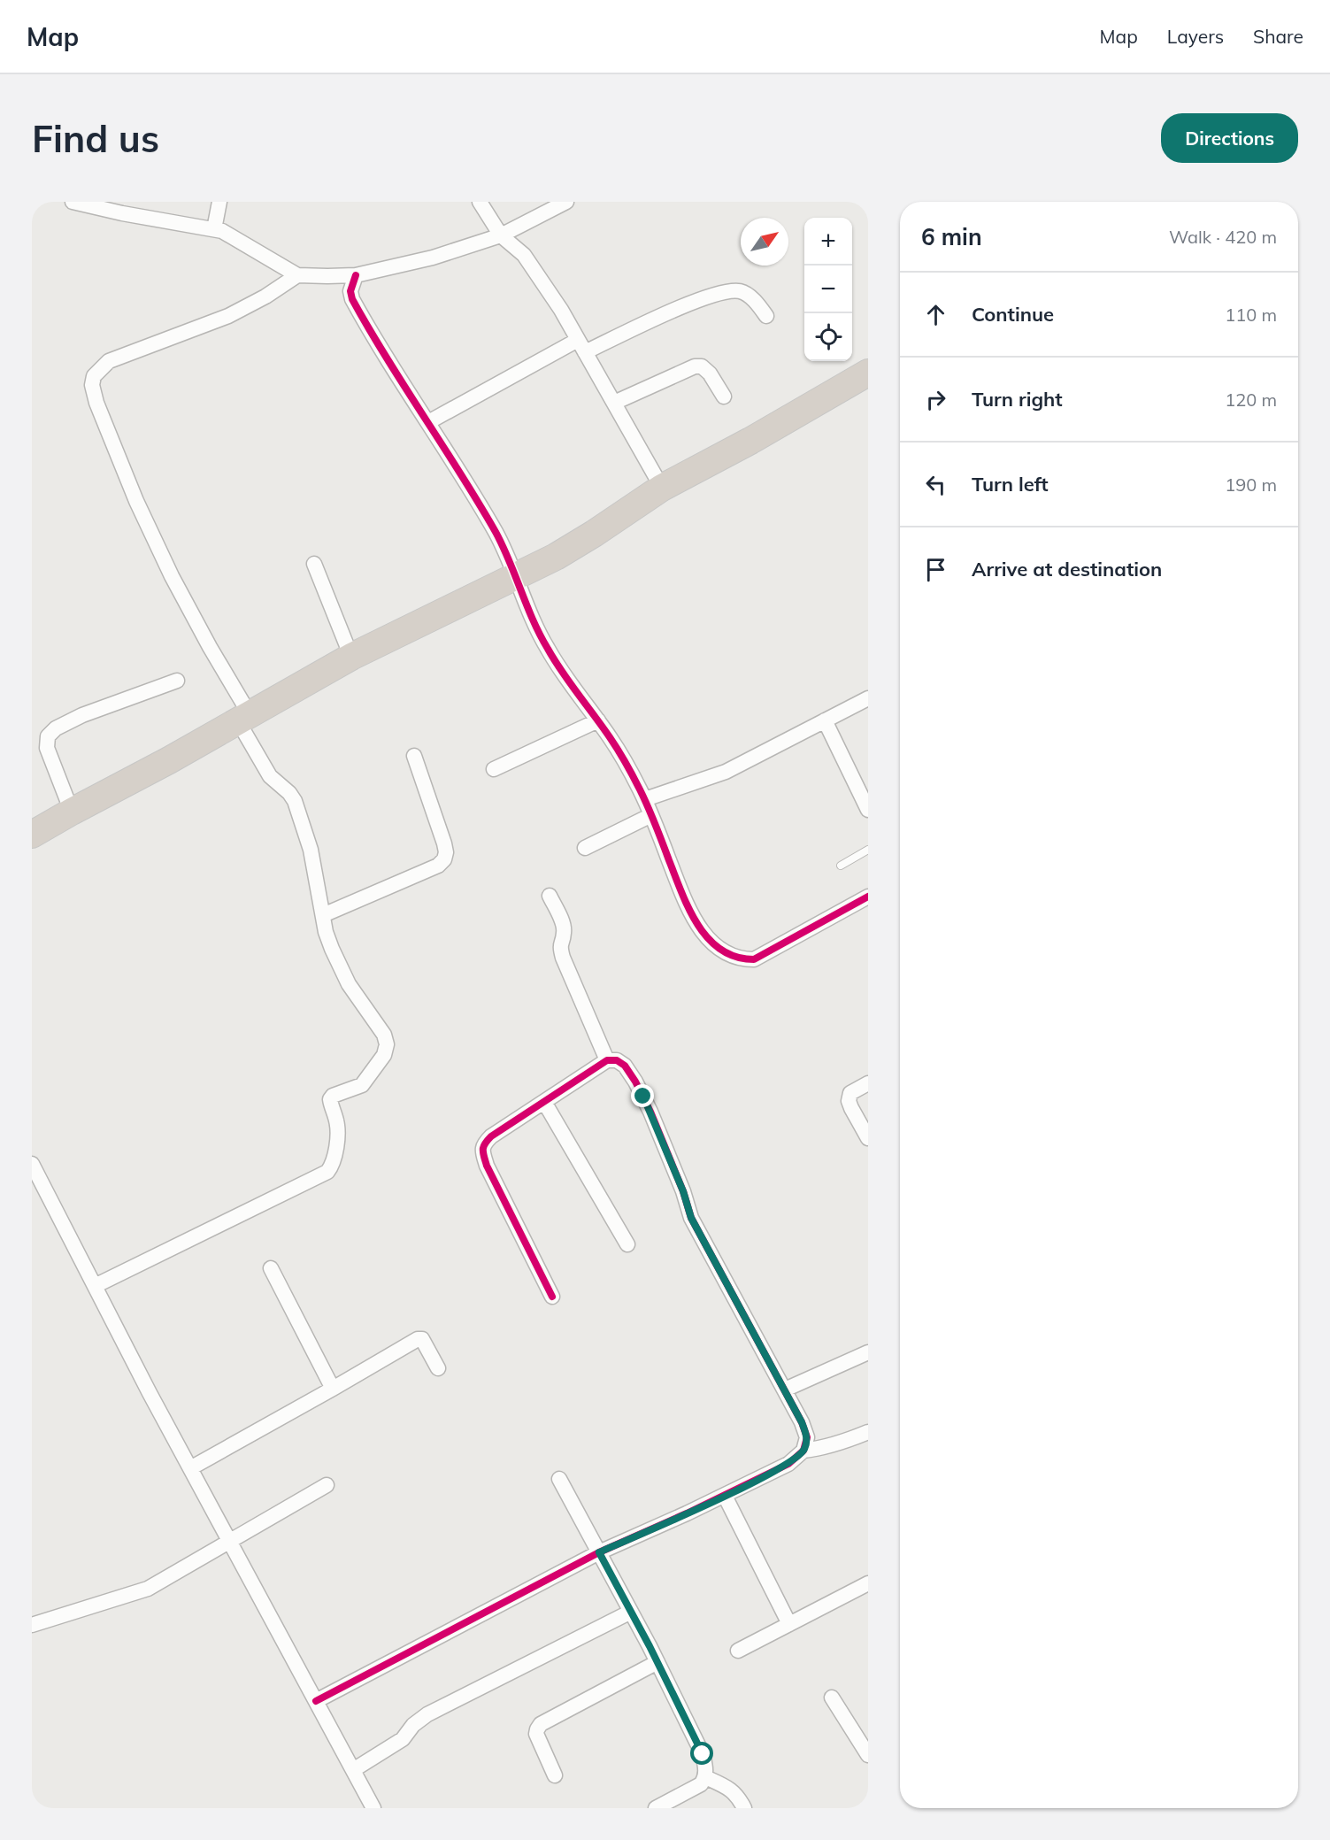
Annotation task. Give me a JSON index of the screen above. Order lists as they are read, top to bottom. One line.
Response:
{"north":"top right","page":{"header":"Map","nav":["Map","Layers","Share"],"buttons":"Directions","title":"Find us","heading":["6 min","Walk · 420 m"],"map_buttons":["+","−"],"list":[["Continue","110 m"],["Turn right","120 m"],["Turn left","190 m"],"Arrive at destination"]}}
